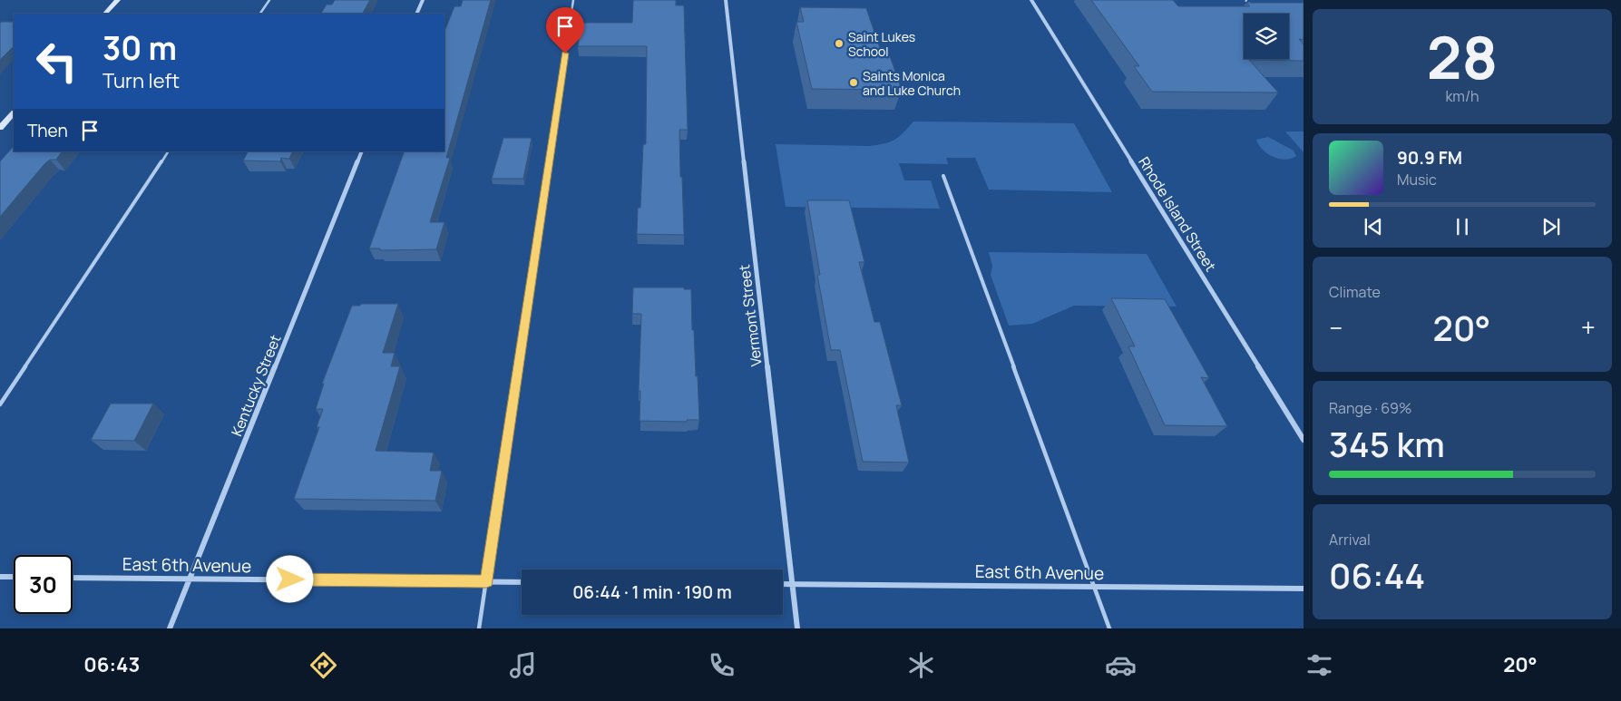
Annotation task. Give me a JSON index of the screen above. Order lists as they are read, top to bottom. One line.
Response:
{"streets":{"street":["Rhode Island Street","Vermont Street","Kentucky Street","East 6th Avenue"]},"crossings":[["Vermont Street","East 6th Avenue"],["Kentucky Street","East 6th Avenue"]],"places":["Saint Lukes School","Saints Monica and Luke Church"],"page":{"tile":[["28","km/h"],"Climate",["Range · 69%","345 km"],["Arrival","06:44"]],"turn":["30 m","Turn left"],"then":"Then","song":["90.9 FM","Music"],"heat":["−","20°","+"],"limit":"30","trip":"06:44 · 1 min · 190 m","tabs":["06:43","20°"]}}
